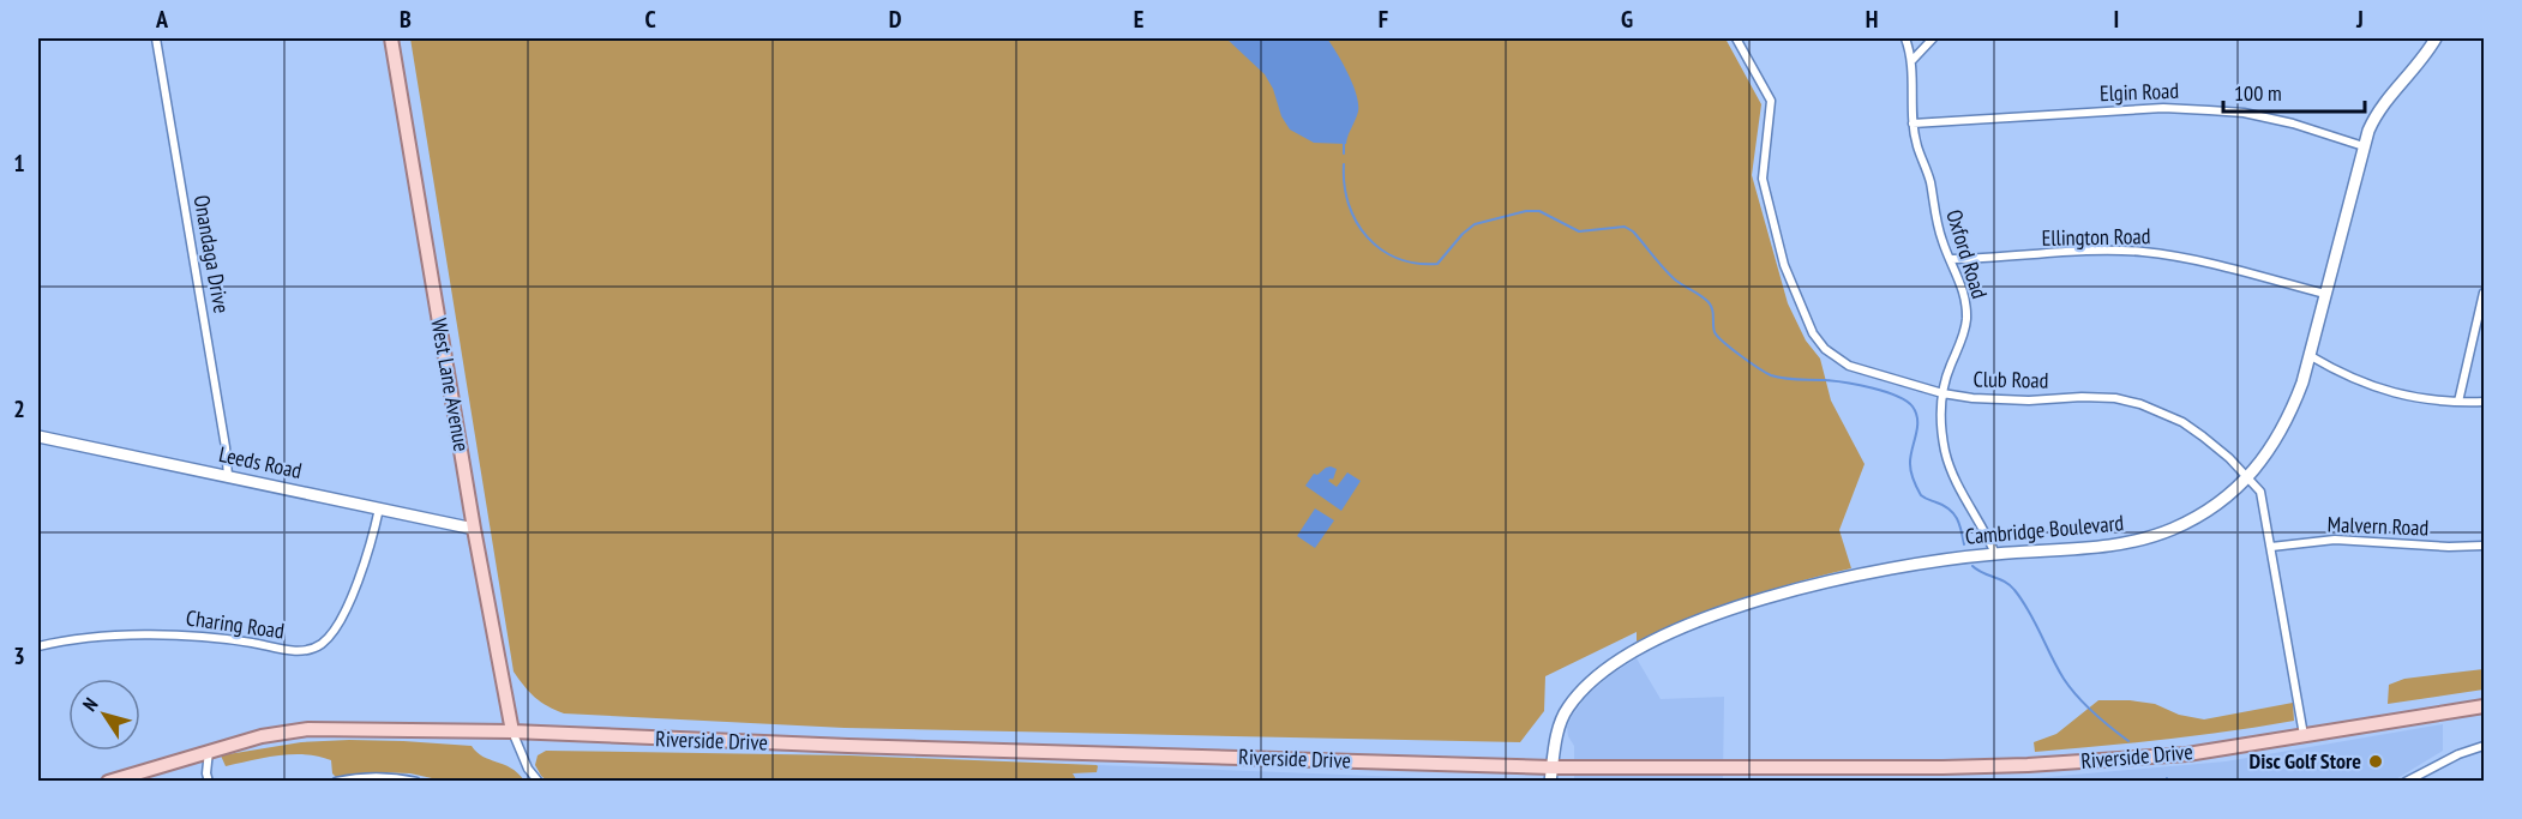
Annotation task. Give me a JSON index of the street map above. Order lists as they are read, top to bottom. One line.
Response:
{"streets":{"main road":["West Lane Avenue","Riverside Drive"],"street":["Elgin Road","Ellington Road","Onandaga Drive","Oxford Road","Club Road","Leeds Road","Malvern Road","Cambridge Boulevard","Charing Road"]},"crossings":[["Elgin Road","Oxford Road"],["Elgin Road","Cambridge Boulevard"],["Ellington Road","Oxford Road"],["Ellington Road","Cambridge Boulevard"],["Onandaga Drive","Leeds Road"],["Oxford Road","Club Road"],["Oxford Road","Cambridge Boulevard"],["Club Road","Malvern Road"],["Club Road","Cambridge Boulevard"],["Club Road","Riverside Drive"],["West Lane Avenue","Leeds Road"],["West Lane Avenue","Riverside Drive"],["Leeds Road","Charing Road"],["Cambridge Boulevard","Riverside Drive"]],"places":["Disc Golf Store"],"scale_bar":"100 m","north":"top left","grid":{"columns":["A","B","C","D","E","F","G","H","I","J"],"rows":["1","2","3"]}}
